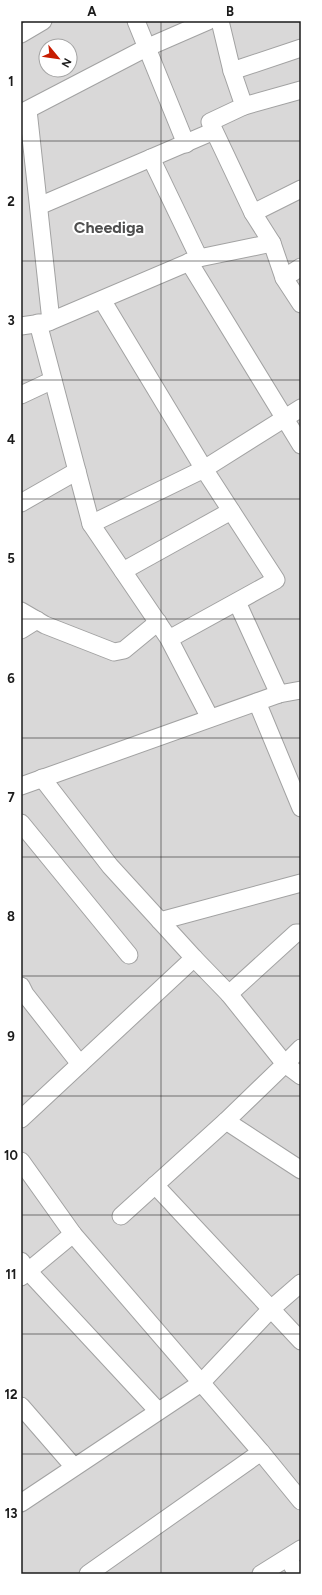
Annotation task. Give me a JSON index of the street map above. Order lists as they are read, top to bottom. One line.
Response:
{"districts":["Cheediga"],"north":"bottom right","grid":{"columns":["A","B"],"rows":["1","2","3","4","5","6","7","8","9","10","11","12","13"]}}
